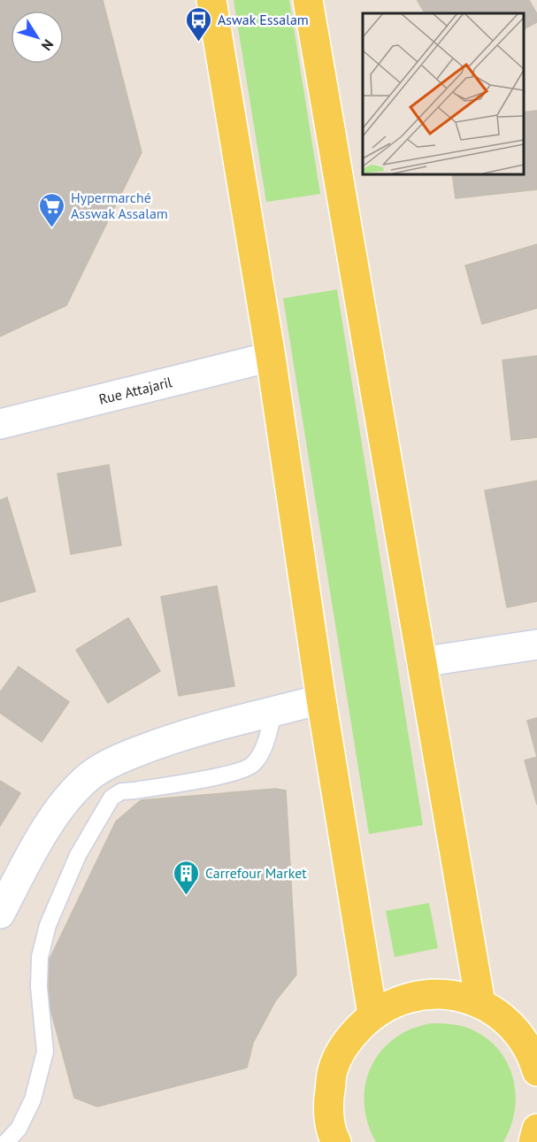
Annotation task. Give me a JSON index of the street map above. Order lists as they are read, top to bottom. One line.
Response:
{"streets":{"street":["Rue Attajaril"]},"places":{"bus stop":["Aswak Essalam"],"supermarket":["Hypermarché Asswak Assalam"],"building":["Carrefour Market"]},"north":"bottom right"}
